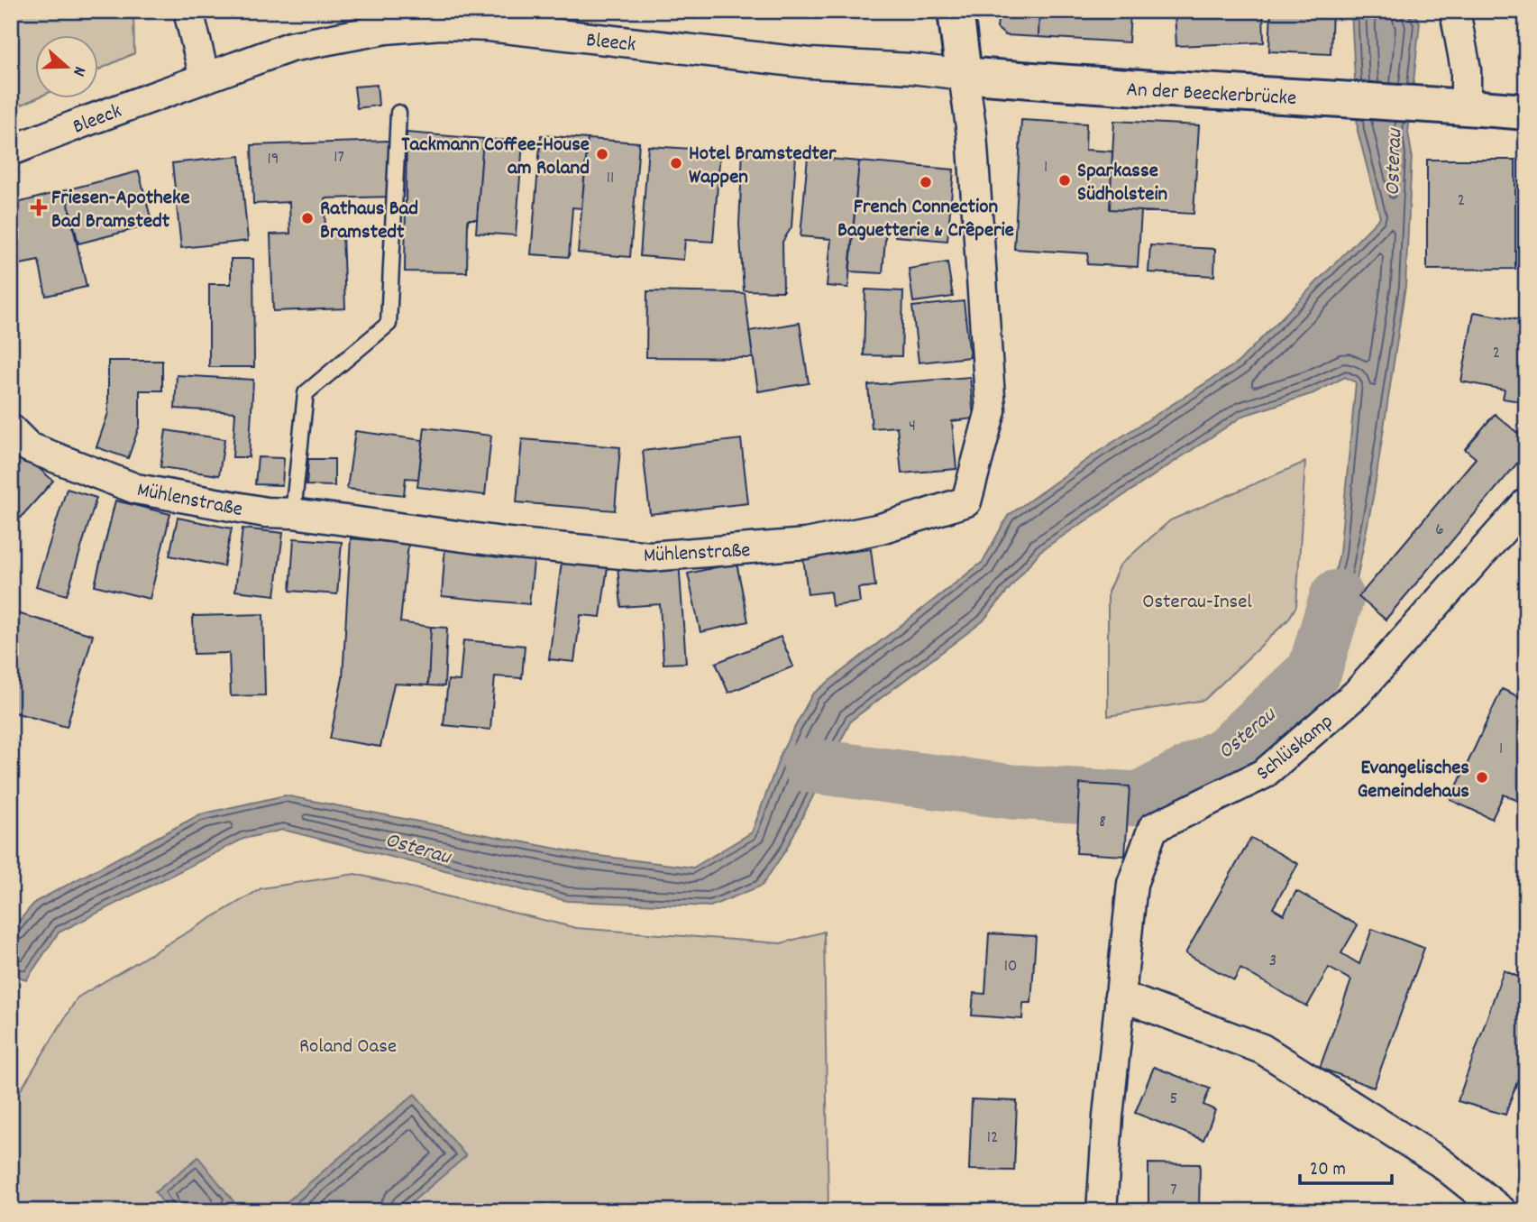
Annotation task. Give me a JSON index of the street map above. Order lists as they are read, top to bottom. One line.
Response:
{"streets":{"street":["Bleeck","An der Beeckerbrücke","Mühlenstraße","Schlüskamp"]},"crossings":[["Bleeck","An der Beeckerbrücke"],["Bleeck","Mühlenstraße"]],"water":["Osterau"],"parks":["Osterau-Insel","Roland Oase"],"places":{"other":["Tackmann Coffee-House am Roland","Hotel Bramstedter Wappen","Sparkasse Südholstein","French Connection Baguetterie & Crêperie","Rathaus Bad Bramstedt","Evangelisches Gemeindehaus"],"health":["Friesen-Apotheke Bad Bramstedt"]},"house_numbers":["17","19","1","11","2","2","4","6","1","8","3","10","5","12","7"],"scale_bar":"20 m","north":"right"}
